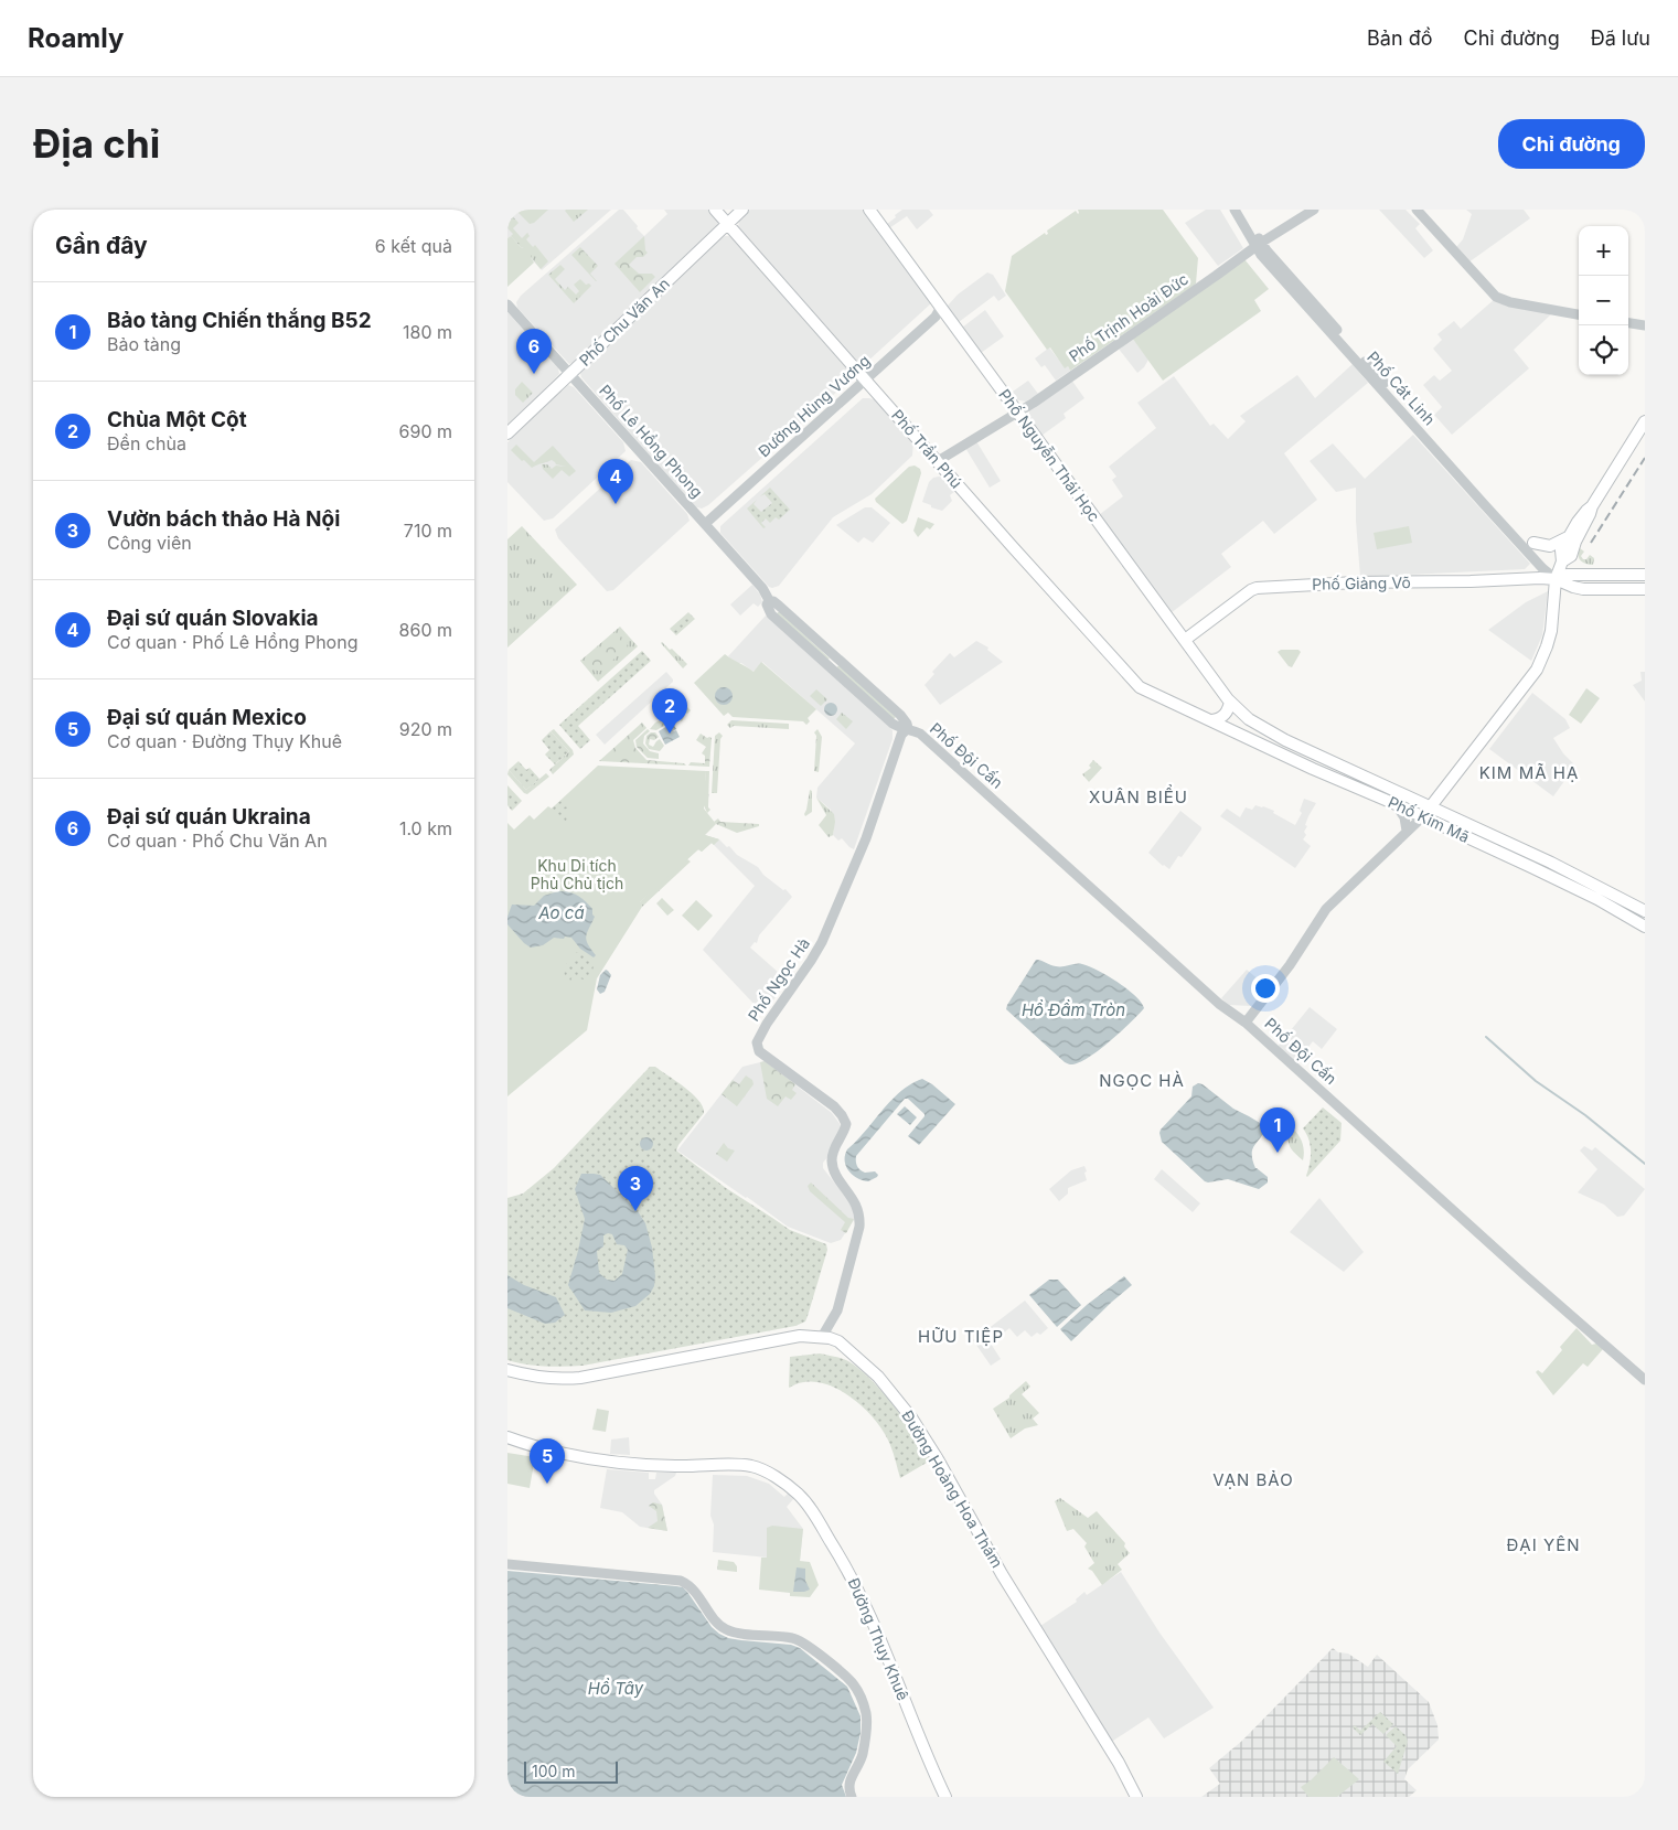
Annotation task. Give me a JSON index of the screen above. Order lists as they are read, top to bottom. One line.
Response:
{"streets":{"main road":["Phố Chu Văn An","Phố Trần Phú","Phố Nguyễn Thái Học","Phố Giảng Võ","Phố Kim Mã","Đường Hoàng Hoa Thám","Đường Thụy Khuê"],"street":["Phố Trịnh Hoài Đức","Phố Cát Linh","Đường Hùng Vương","Phố Lê Hồng Phong","Phố Đội Cấn","Phố Ngọc Hà"]},"crossings":[["Phố Trịnh Hoài Đức","Phố Cát Linh"],["Phố Trịnh Hoài Đức","Phố Trần Phú"],["Phố Trịnh Hoài Đức","Phố Nguyễn Thái Học"],["Phố Chu Văn An","Phố Lê Hồng Phong"],["Phố Chu Văn An","Phố Trần Phú"],["Phố Cát Linh","Phố Giảng Võ"],["Đường Hùng Vương","Phố Lê Hồng Phong"],["Đường Hùng Vương","Phố Trần Phú"],["Đường Hùng Vương","Phố Nguyễn Thái Học"],["Phố Lê Hồng Phong","Phố Đội Cấn"],["Phố Lê Hồng Phong","Phố Ngọc Hà"],["Phố Trần Phú","Phố Kim Mã"],["Phố Nguyễn Thái Học","Phố Giảng Võ"],["Phố Nguyễn Thái Học","Phố Kim Mã"],["Phố Đội Cấn","Phố Ngọc Hà"],["Phố Ngọc Hà","Đường Hoàng Hoa Thám"]],"districts":["KIM MÃ HẠ","XUÂN BIỂU","NGỌC HÀ","HỮU TIỆP","VẠN BẢO","ĐẠI YÊN"],"water":["Ao cá","Hồ Đầm Tròn","Hồ Tây"],"parks":["Khu Di tích Phủ Chủ tịch"],"scale_bar":"100 m","page":{"header":"Roamly","nav":["Bản đồ","Chỉ đường","Đã lưu"],"buttons":"Chỉ đường","title":"Địa chỉ","heading":["Gần đây","6 kết quả"],"map_buttons":["+","−"],"list":[{"mark":"1","name":"Bảo tàng Chiến thắng B52","note":"Bảo tàng","value":"180 m"},{"mark":"2","name":"Chùa Một Cột","note":"Đền chùa","value":"690 m"},{"mark":"3","name":"Vườn bách thảo Hà Nội","note":"Công viên","value":"710 m"},{"mark":"4","name":"Đại sứ quán Slovakia","note":"Cơ quan · Phố Lê Hồng Phong","value":"860 m"},{"mark":"5","name":"Đại sứ quán Mexico","note":"Cơ quan · Đường Thụy Khuê","value":"920 m"},{"mark":"6","name":"Đại sứ quán Ukraina","note":"Cơ quan · Phố Chu Văn An","value":"1.0 km"}],"pins":["6","4","2","1","3","5"],"scale":"100 m"}}
